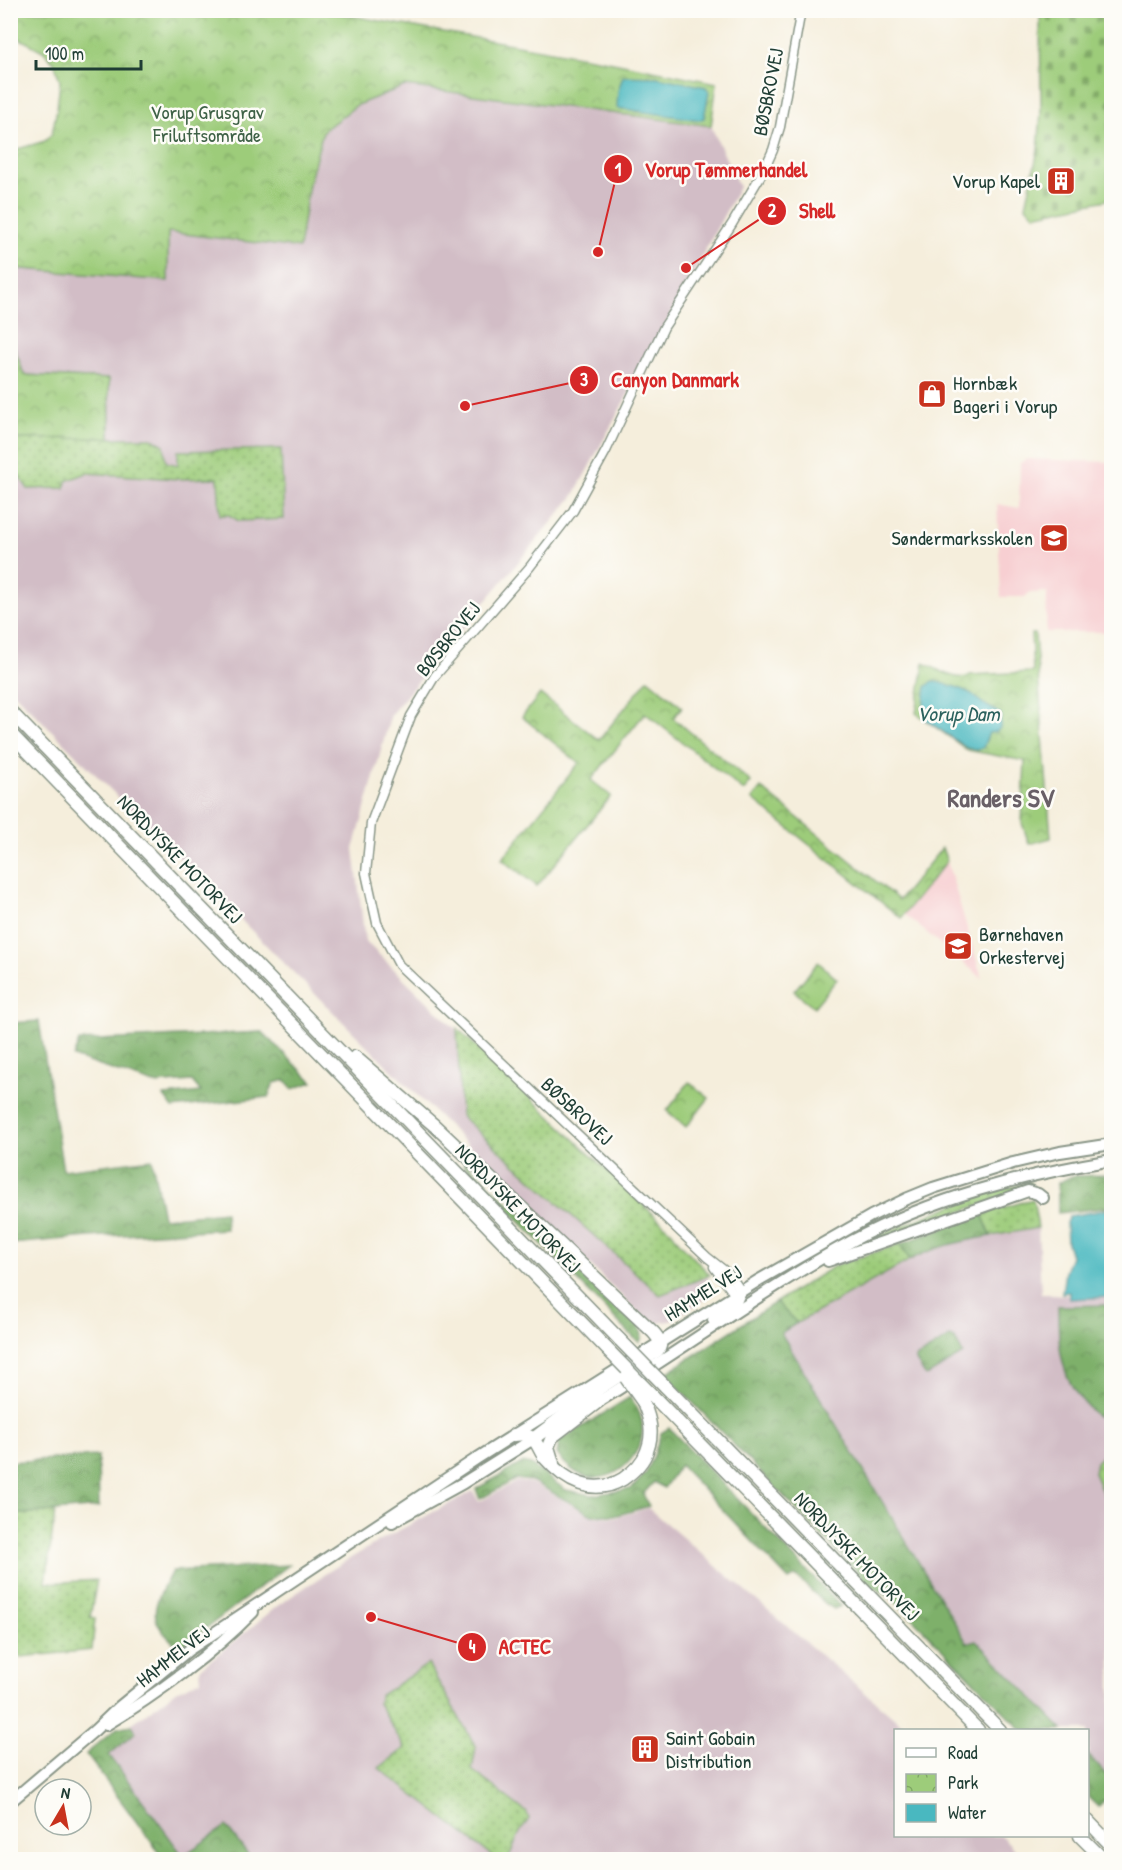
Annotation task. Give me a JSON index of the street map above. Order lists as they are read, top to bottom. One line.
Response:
{"streets":{"highway":["NORDJYSKE MOTORVEJ"],"main road":["HAMMELVEJ"],"street":["BØSBROVEJ"]},"crossings":[["BØSBROVEJ","HAMMELVEJ"]],"districts":["Randers SV"],"water":["Vorup Dam"],"parks":["Vorup Grusgrav Friluftsområde"],"places":{"building":["Vorup Kapel","Saint Gobain Distribution"],"other":["Vorup Tømmerhandel","Shell","Canyon Danmark","ACTEC"],"shop":["Hornbæk Bageri i Vorup"],"school or university":["Søndermarksskolen","Børnehaven Orkestervej"]},"legend":["Road","Park","Water"],"scale_bar":"100 m","north":"top"}
